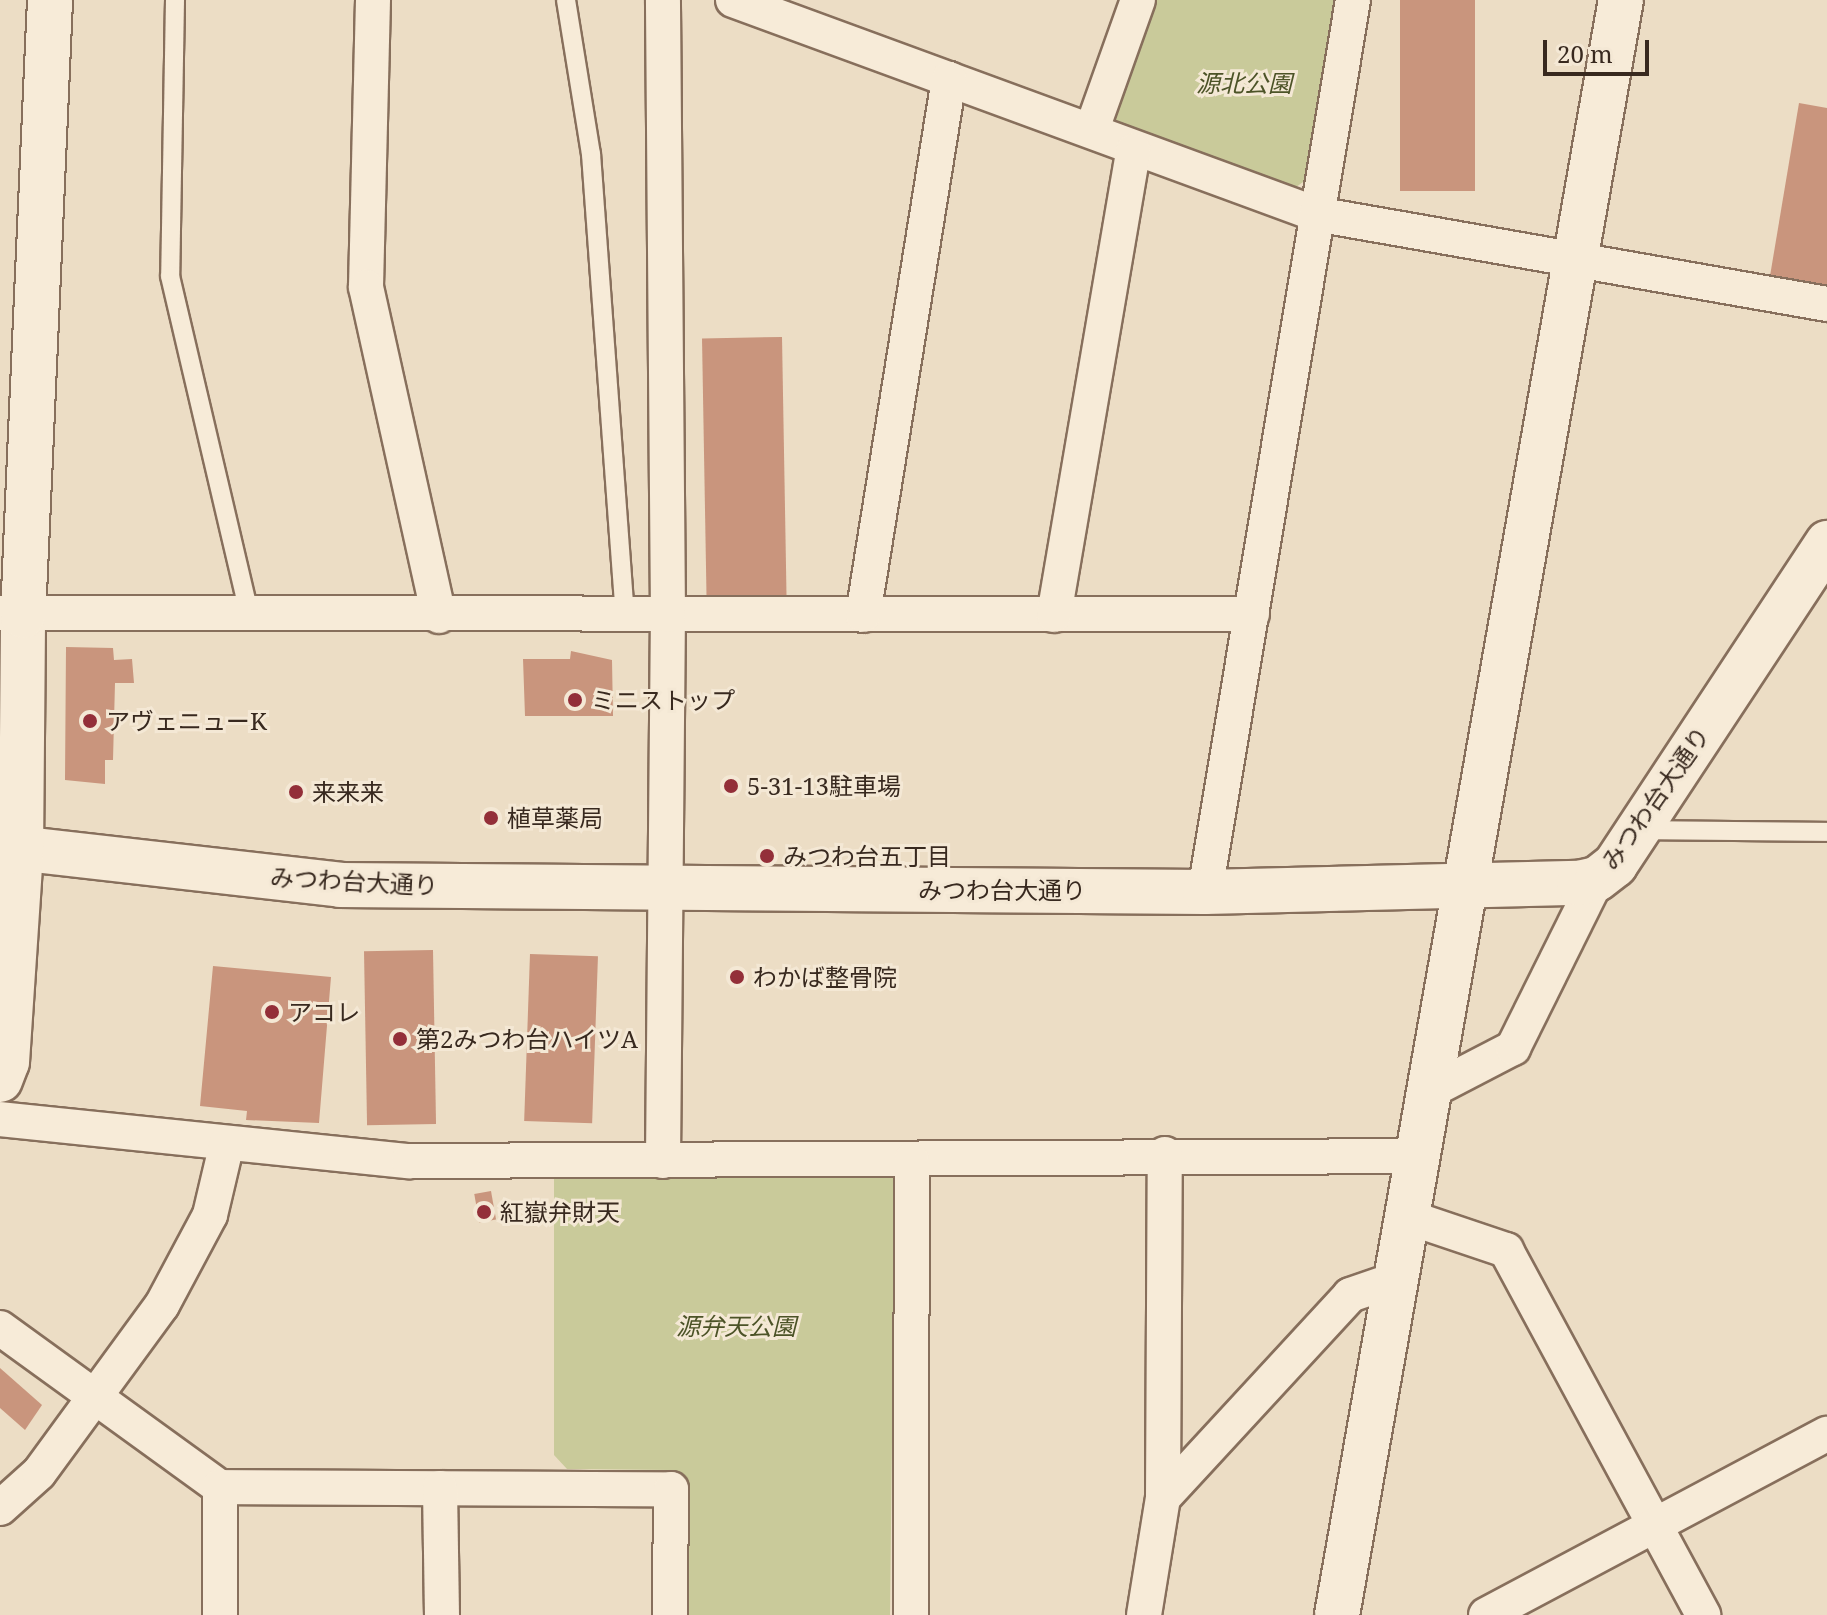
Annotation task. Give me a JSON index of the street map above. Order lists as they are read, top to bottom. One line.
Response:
{"streets":{"street":["みつわ台大通り"]},"parks":["源北公園","源弁天公園"],"places":["ミニストップ","アヴェニューK","5-31-13駐車場","来来来","植草薬局","みつわ台五丁目","わかば整骨院","アコレ","第2みつわ台ハイツA","紅嶽弁財天"],"scale_bar":"20 m"}
